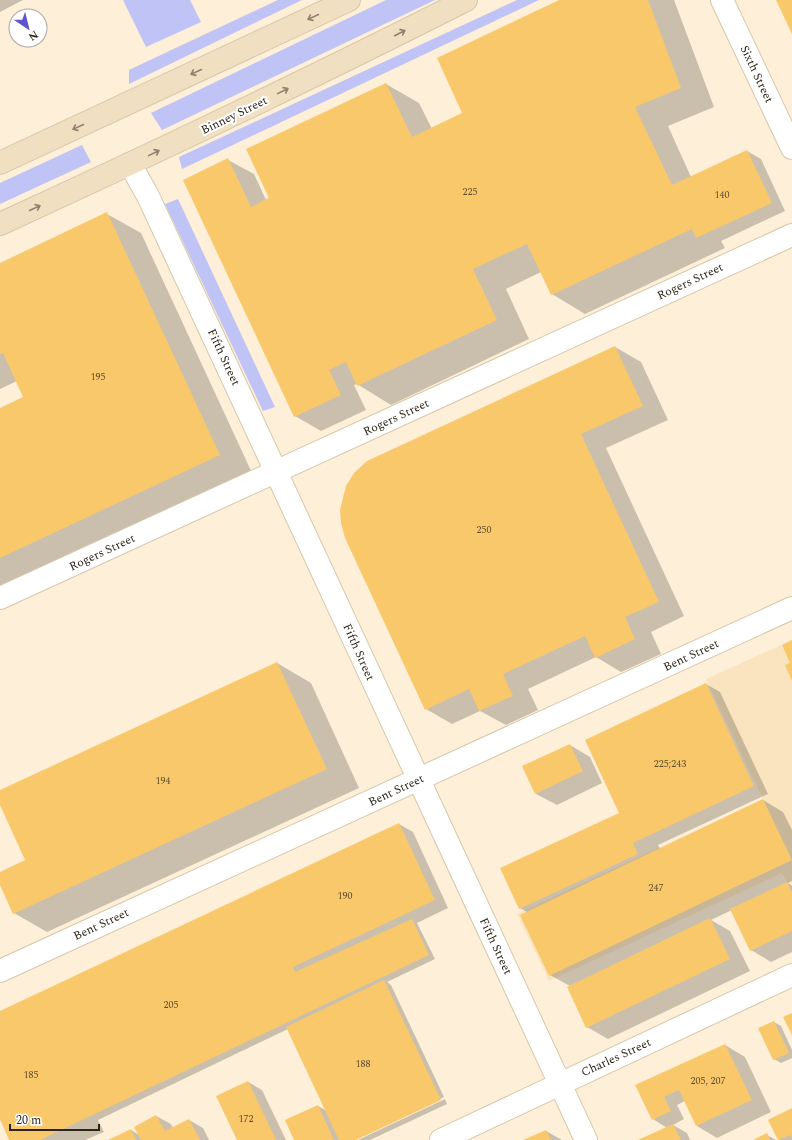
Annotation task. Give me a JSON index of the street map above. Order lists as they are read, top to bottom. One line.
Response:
{"streets":{"main road":["Binney Street"],"street":["Sixth Street","Rogers Street","Fifth Street","Bent Street","Charles Street"]},"crossings":[["Binney Street","Fifth Street"],["Rogers Street","Fifth Street"],["Fifth Street","Bent Street"],["Fifth Street","Charles Street"]],"house_numbers":["225","140","195","250","225;243","194","247","190","205","188","185","205, 207","172"],"scale_bar":"20 m","north":"bottom right"}
